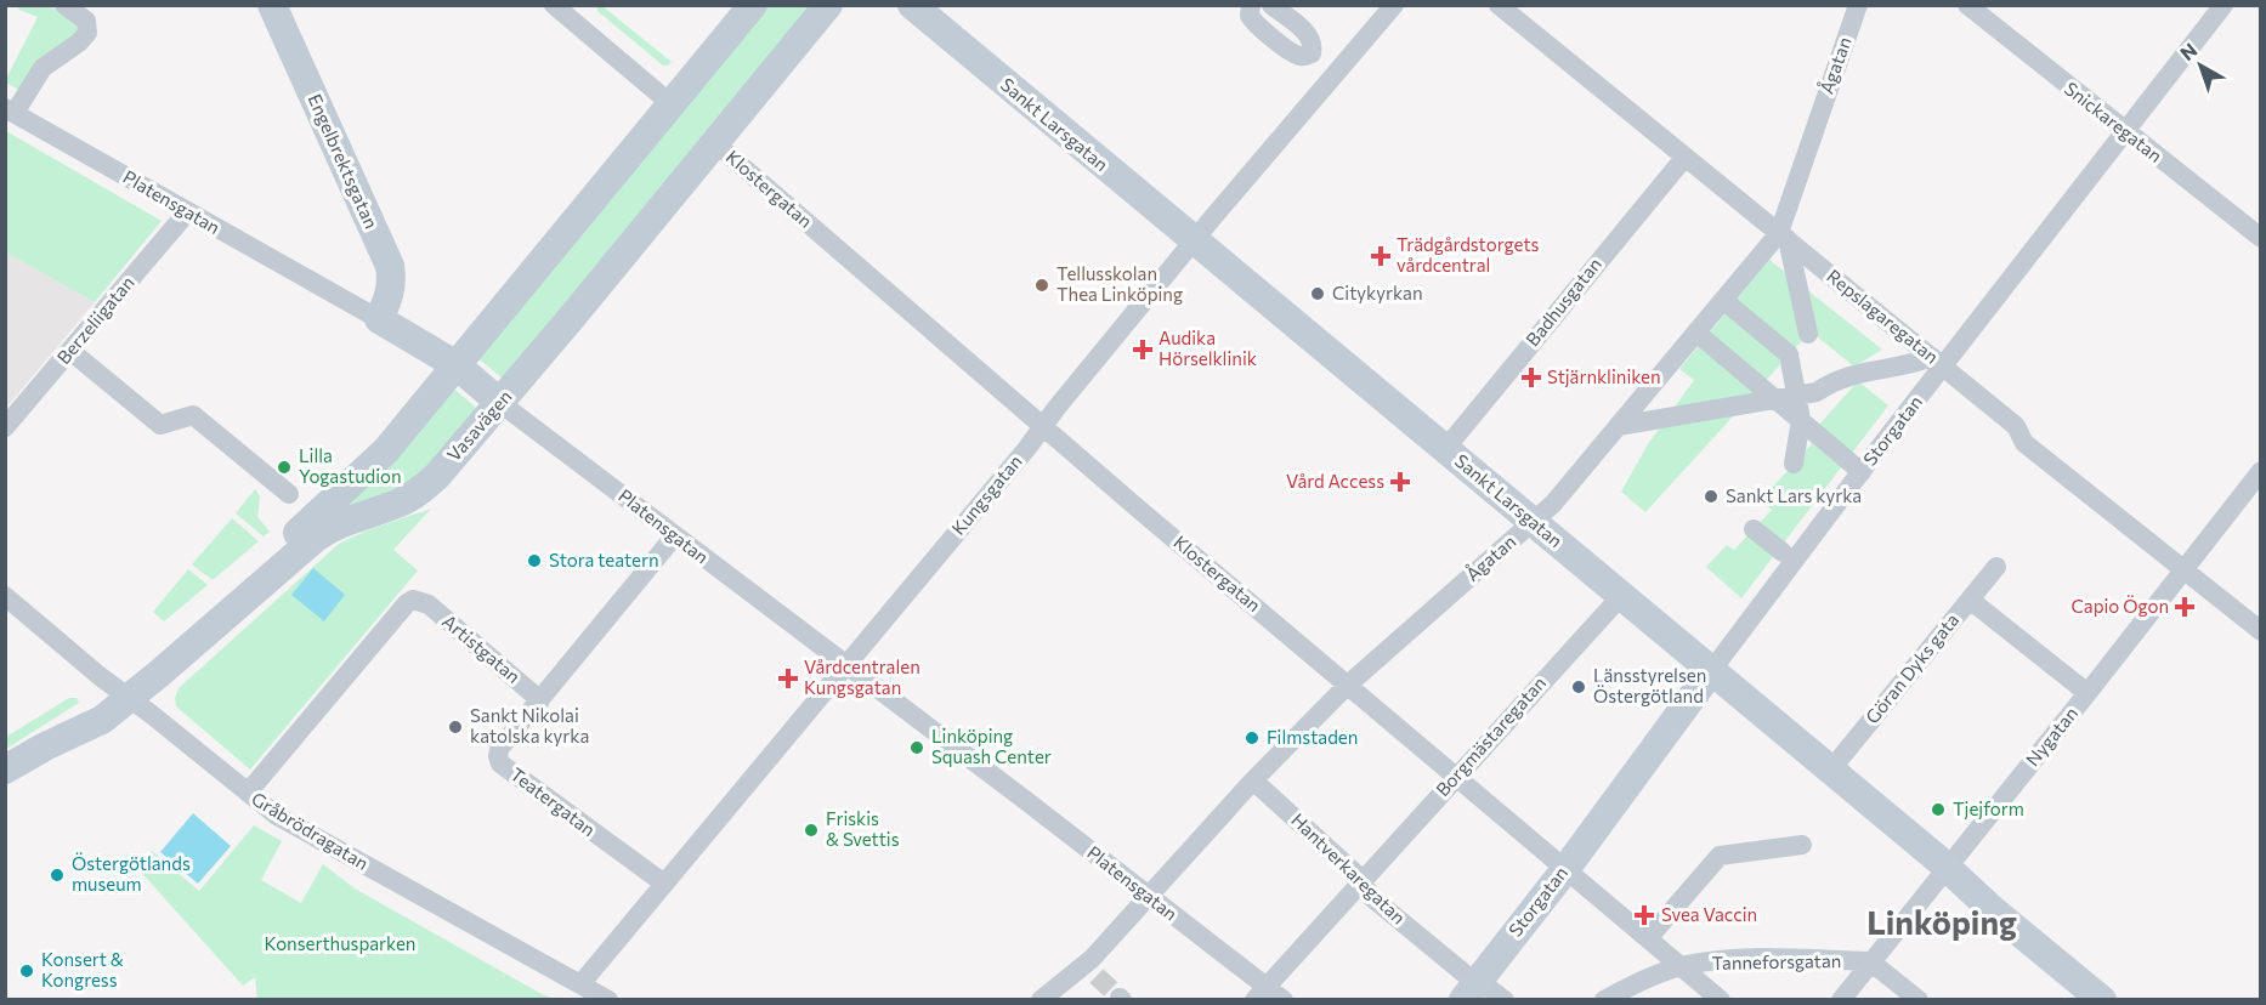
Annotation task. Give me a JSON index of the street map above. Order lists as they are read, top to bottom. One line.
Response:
{"streets":{"main road":["Sankt Larsgatan","Engelbrektsgatan","Platensgatan","Vasavägen","Storgatan"],"street":["Ågatan","Snickaregatan","Klostergatan","Badhusgatan","Repslagaregatan","Berzeliigatan","Kungsgatan","Artistgatan","Göran Dyks gata","Borgmästaregatan","Nygatan","Teatergatan","Gråbrödragatan","Hantverkaregatan","Tanneforsgatan"]},"crossings":[["Ågatan","Sankt Larsgatan"],["Ågatan","Klostergatan"],["Ågatan","Platensgatan"],["Ågatan","Repslagaregatan"],["Ågatan","Hantverkaregatan"],["Snickaregatan","Storgatan"],["Sankt Larsgatan","Badhusgatan"],["Sankt Larsgatan","Storgatan"],["Sankt Larsgatan","Kungsgatan"],["Sankt Larsgatan","Göran Dyks gata"],["Sankt Larsgatan","Borgmästaregatan"],["Sankt Larsgatan","Nygatan"],["Engelbrektsgatan","Platensgatan"],["Klostergatan","Vasavägen"],["Klostergatan","Storgatan"],["Klostergatan","Kungsgatan"],["Klostergatan","Borgmästaregatan"],["Klostergatan","Tanneforsgatan"],["Platensgatan","Berzeliigatan"],["Platensgatan","Vasavägen"],["Platensgatan","Kungsgatan"],["Platensgatan","Borgmästaregatan"],["Platensgatan","Teatergatan"],["Badhusgatan","Repslagaregatan"],["Repslagaregatan","Storgatan"],["Repslagaregatan","Nygatan"],["Vasavägen","Gråbrödragatan"],["Storgatan","Hantverkaregatan"],["Kungsgatan","Teatergatan"],["Kungsgatan","Gråbrödragatan"],["Artistgatan","Teatergatan"],["Artistgatan","Gråbrödragatan"],["Borgmästaregatan","Hantverkaregatan"],["Nygatan","Tanneforsgatan"]],"districts":["Linköping"],"parks":["Konserthusparken"],"places":{"health":["Trädgårdstorgets vårdcentral","Audika Hörselklinik","Stjärnkliniken","Vård Access","Capio Ögon","Vårdcentralen Kungsgatan","Svea Vaccin"],"other":["Tellusskolan Thea Linköping","Citykyrkan","Lilla Yogastudion","Sankt Lars kyrka","Stora teatern","Länsstyrelsen Östergötland","Sankt Nikolai katolska kyrka","Filmstaden","Linköping Squash Center","Tjejform","Friskis & Svettis","Östergötlands museum","Konsert & Kongress"]},"north":"top left"}
